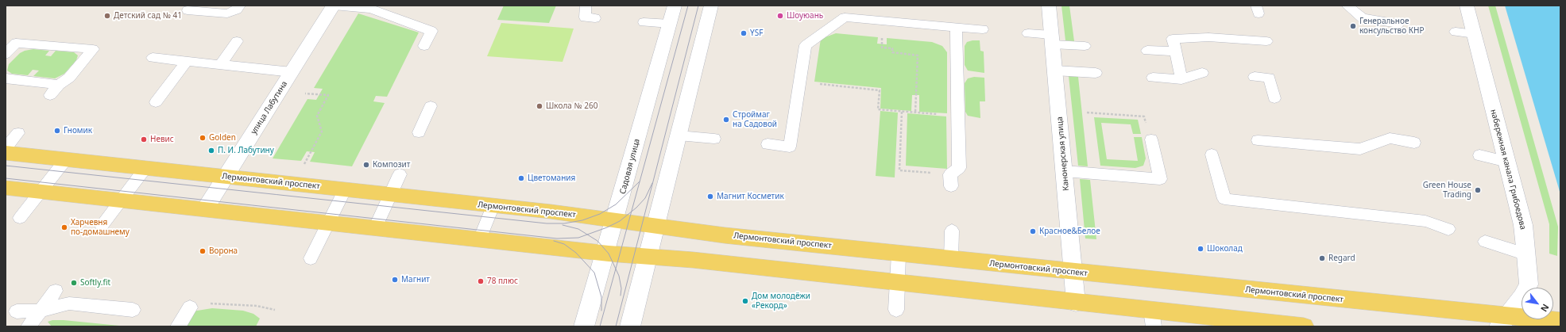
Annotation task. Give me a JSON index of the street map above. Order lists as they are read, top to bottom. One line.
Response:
{"streets":{"main road":["Лермонтовский проспект"],"street":["улица Лабутина","Канонерская улица","Садовая улица","набережная канала Грибоедова"]},"crossings":[["улица Лабутина","Лермонтовский проспект"],["Канонерская улица","Лермонтовский проспект"],["Садовая улица","Лермонтовский проспект"],["набережная канала Грибоедова","Лермонтовский проспект"]],"places":["Детский сад № 41","Шоуюань","Генеральное консульство КНР","YSF","Школа № 260","Строймаг на Садовой","Гномик","Golden","Невис","П. И. Лабутину","Композит","Цветомания","Green House Trading","Магнит Косметик","Харчевня по-домашнему","Красное&Белое","Шоколад","Ворона","Regard","Магнит","78 плюс","Softly.fit","Дом молодёжи «Рекорд»"],"north":"bottom right"}
